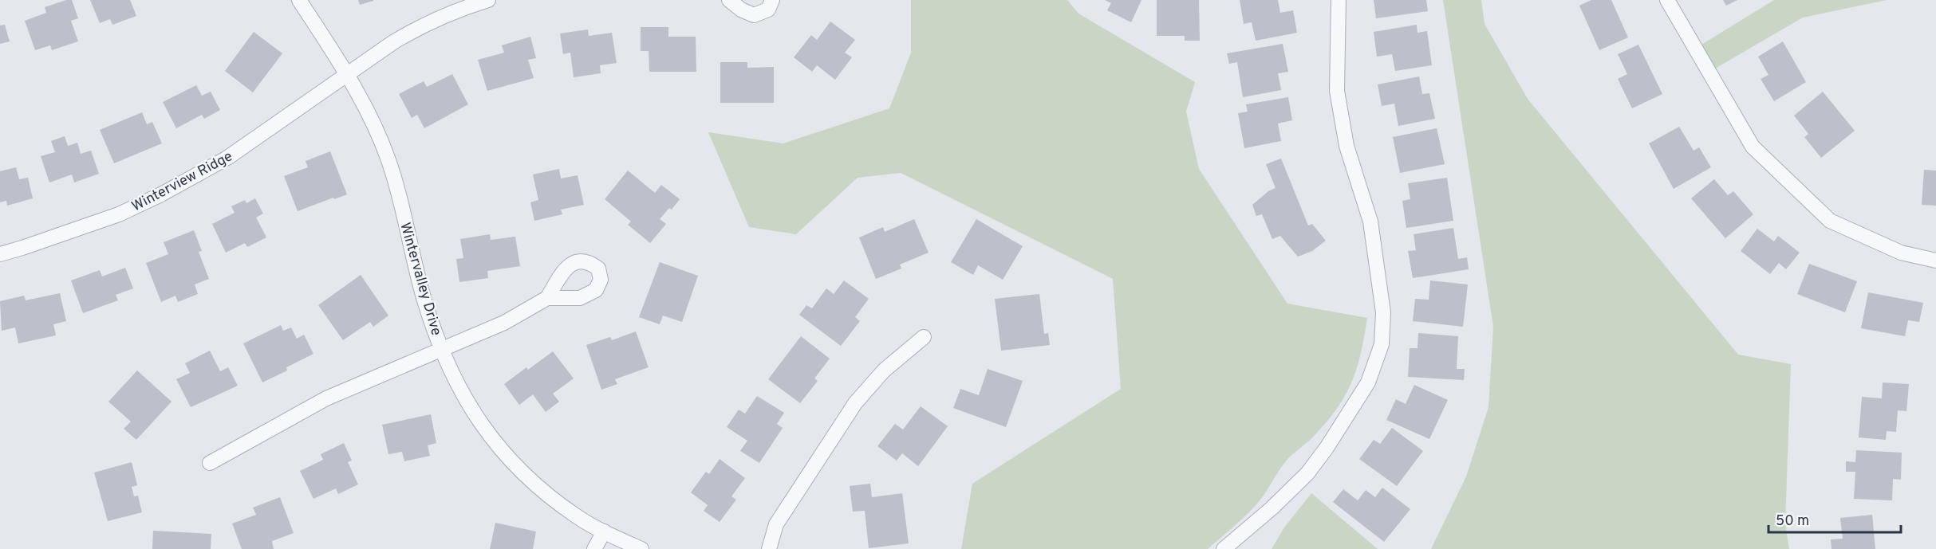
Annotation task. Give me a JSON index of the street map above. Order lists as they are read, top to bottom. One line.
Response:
{"streets":{"street":["Winterview Ridge","Wintervalley Drive"]},"crossings":[["Winterview Ridge","Wintervalley Drive"]],"scale_bar":"50 m"}
